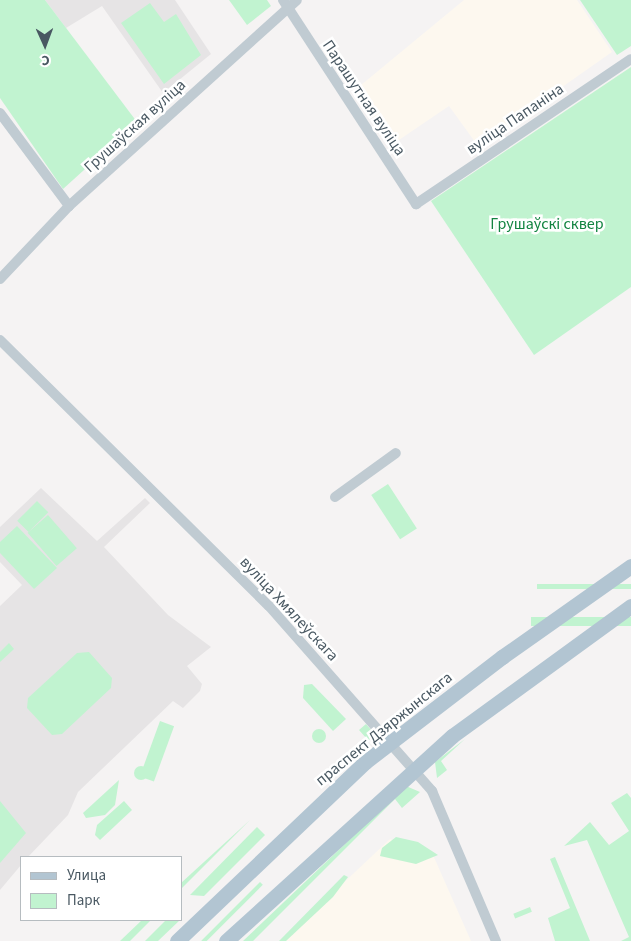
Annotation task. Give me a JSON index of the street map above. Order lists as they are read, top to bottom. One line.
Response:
{"streets":{"main road":["праспект Дзяржынскага"],"street":["Парашутная вуліца","вуліца Папаніна","Грушаўская вуліца","вуліца Хмялеўскага"]},"crossings":[["Парашутная вуліца","вуліца Папаніна"],["Парашутная вуліца","Грушаўская вуліца"],["вуліца Хмялеўскага","праспект Дзяржынскага"]],"parks":["Грушаўскі сквер"],"legend":["Улица","Парк"],"north":"bottom"}
